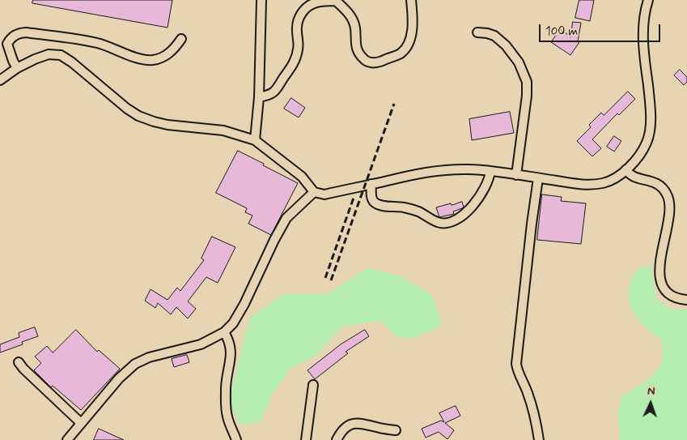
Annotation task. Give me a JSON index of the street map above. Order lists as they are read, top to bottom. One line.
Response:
{"scale_bar":"100 m","north":"top"}
